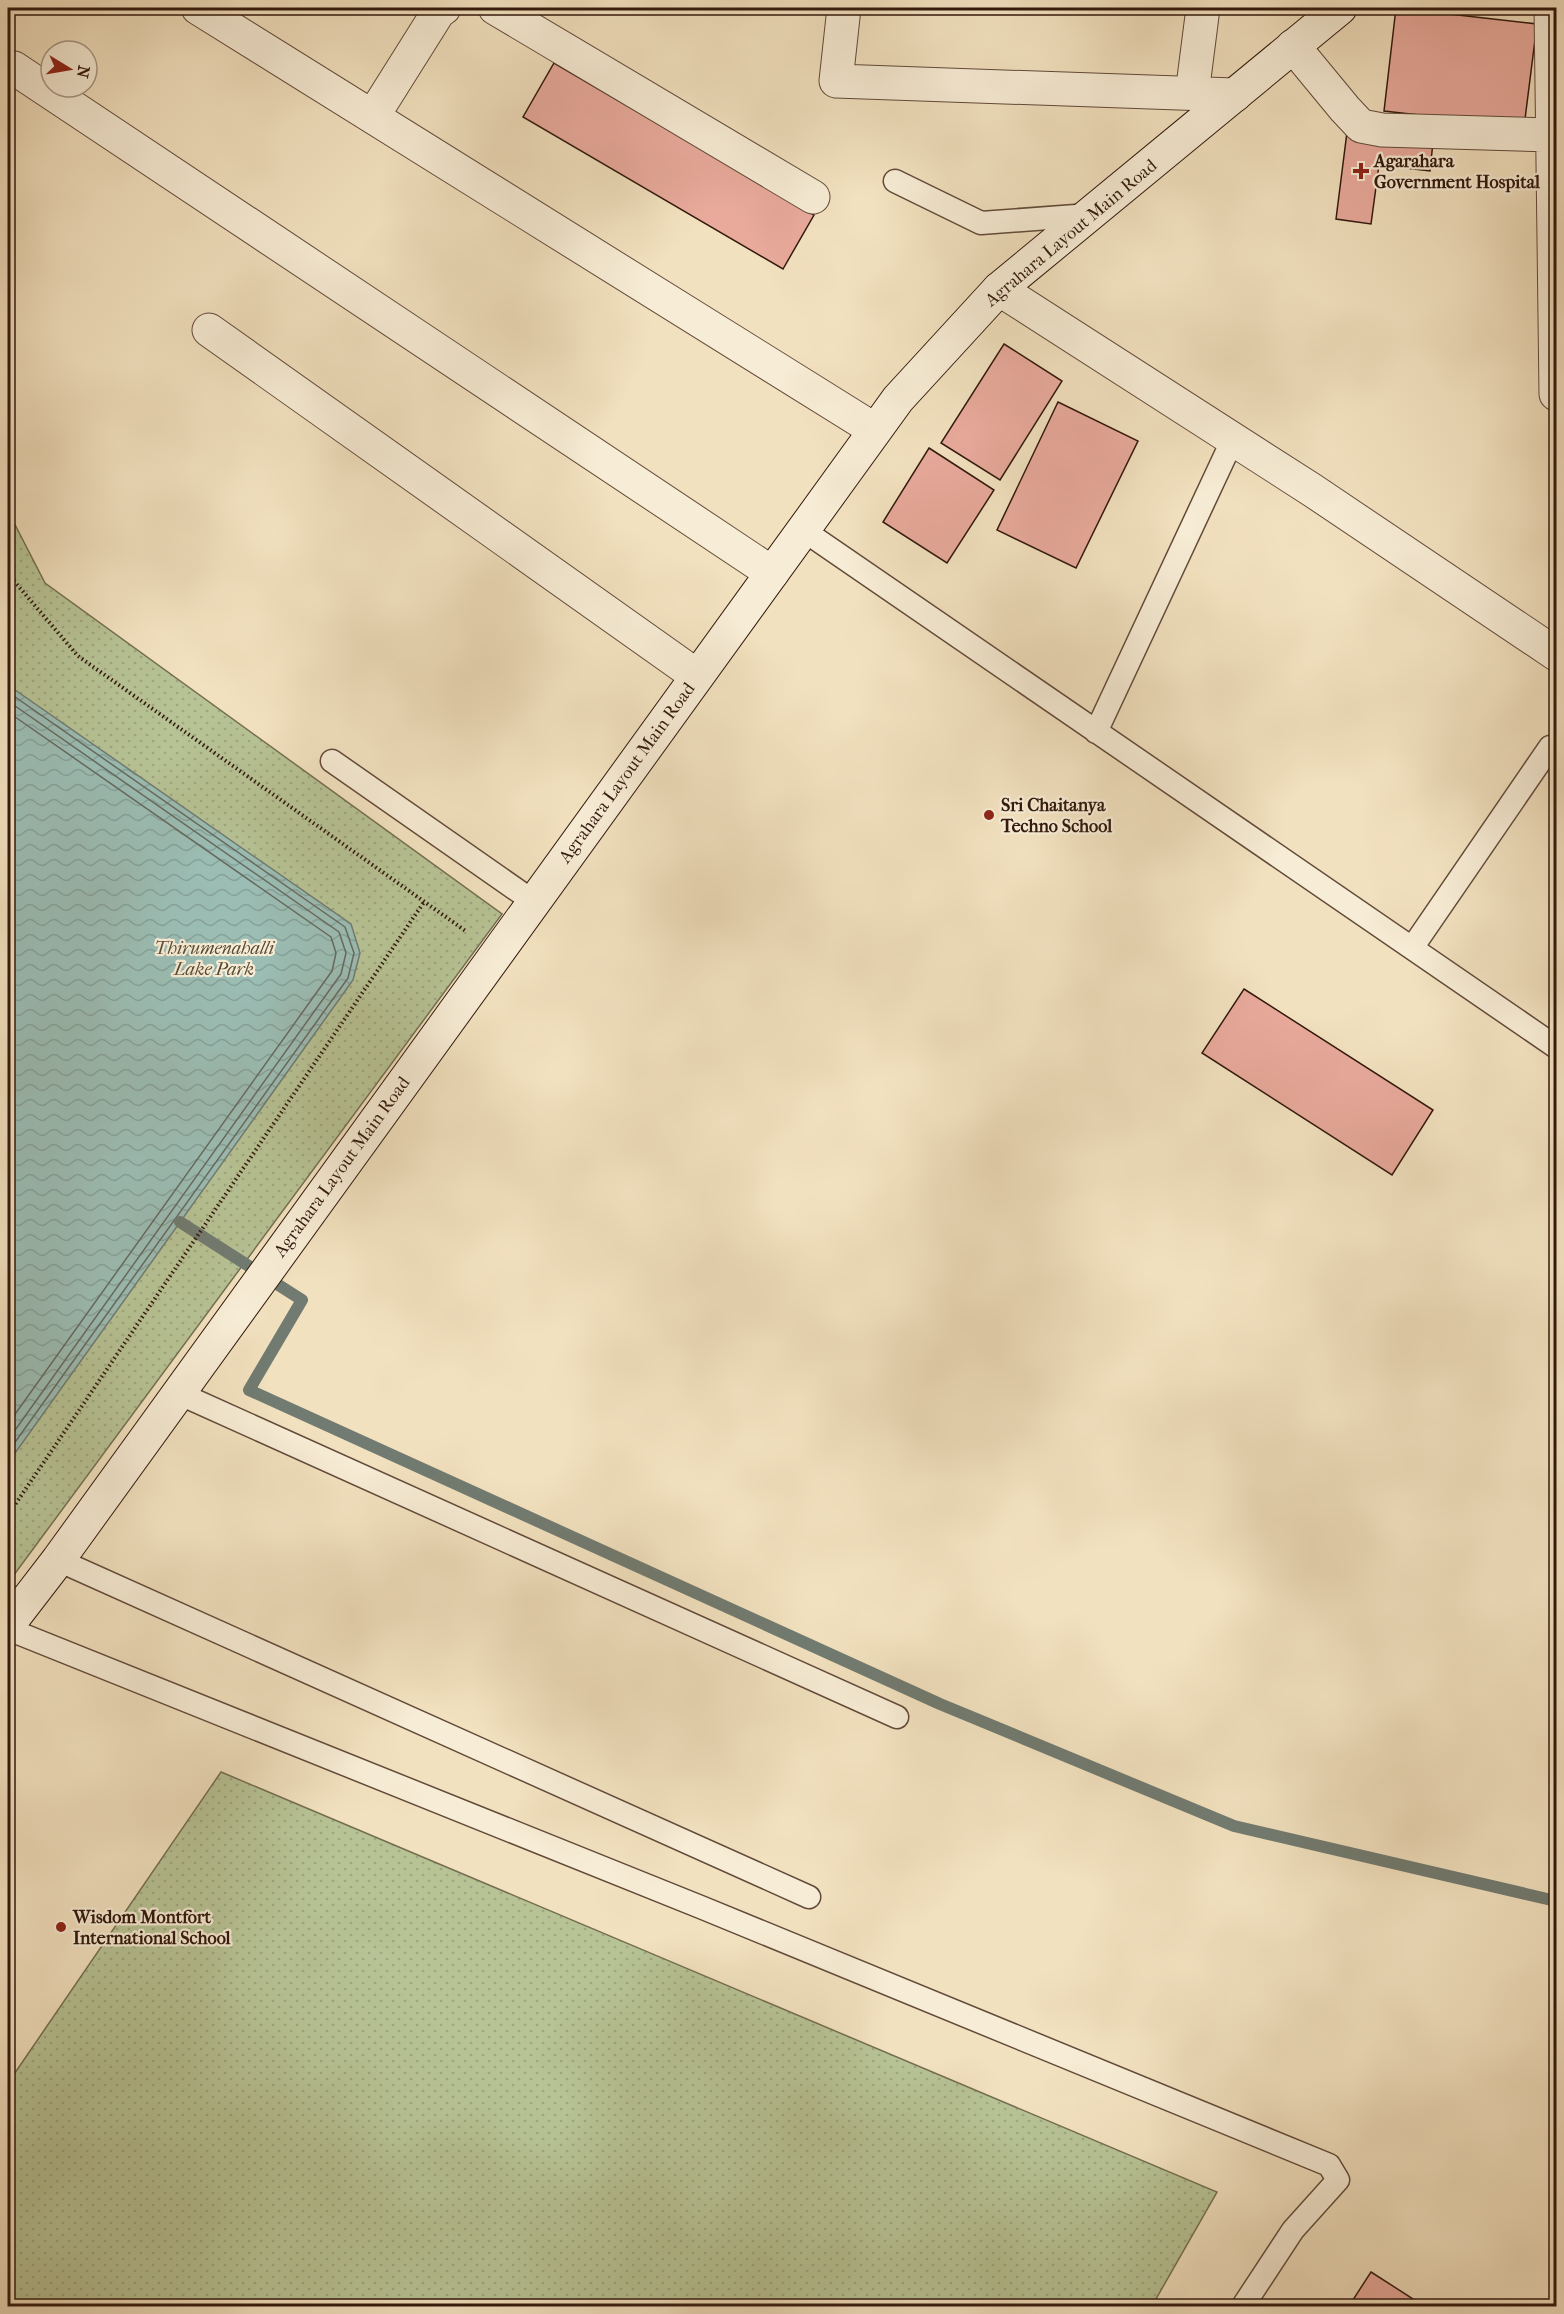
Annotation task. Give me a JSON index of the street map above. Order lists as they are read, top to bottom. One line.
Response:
{"streets":{"street":["Agrahara Layout Main Road"]},"parks":["Thirumenahalli Lake Park"],"places":{"health":["Agarahara Government Hospital"],"other":["Sri Chaitanya Techno School","Wisdom Montfort International School"]},"north":"right"}
